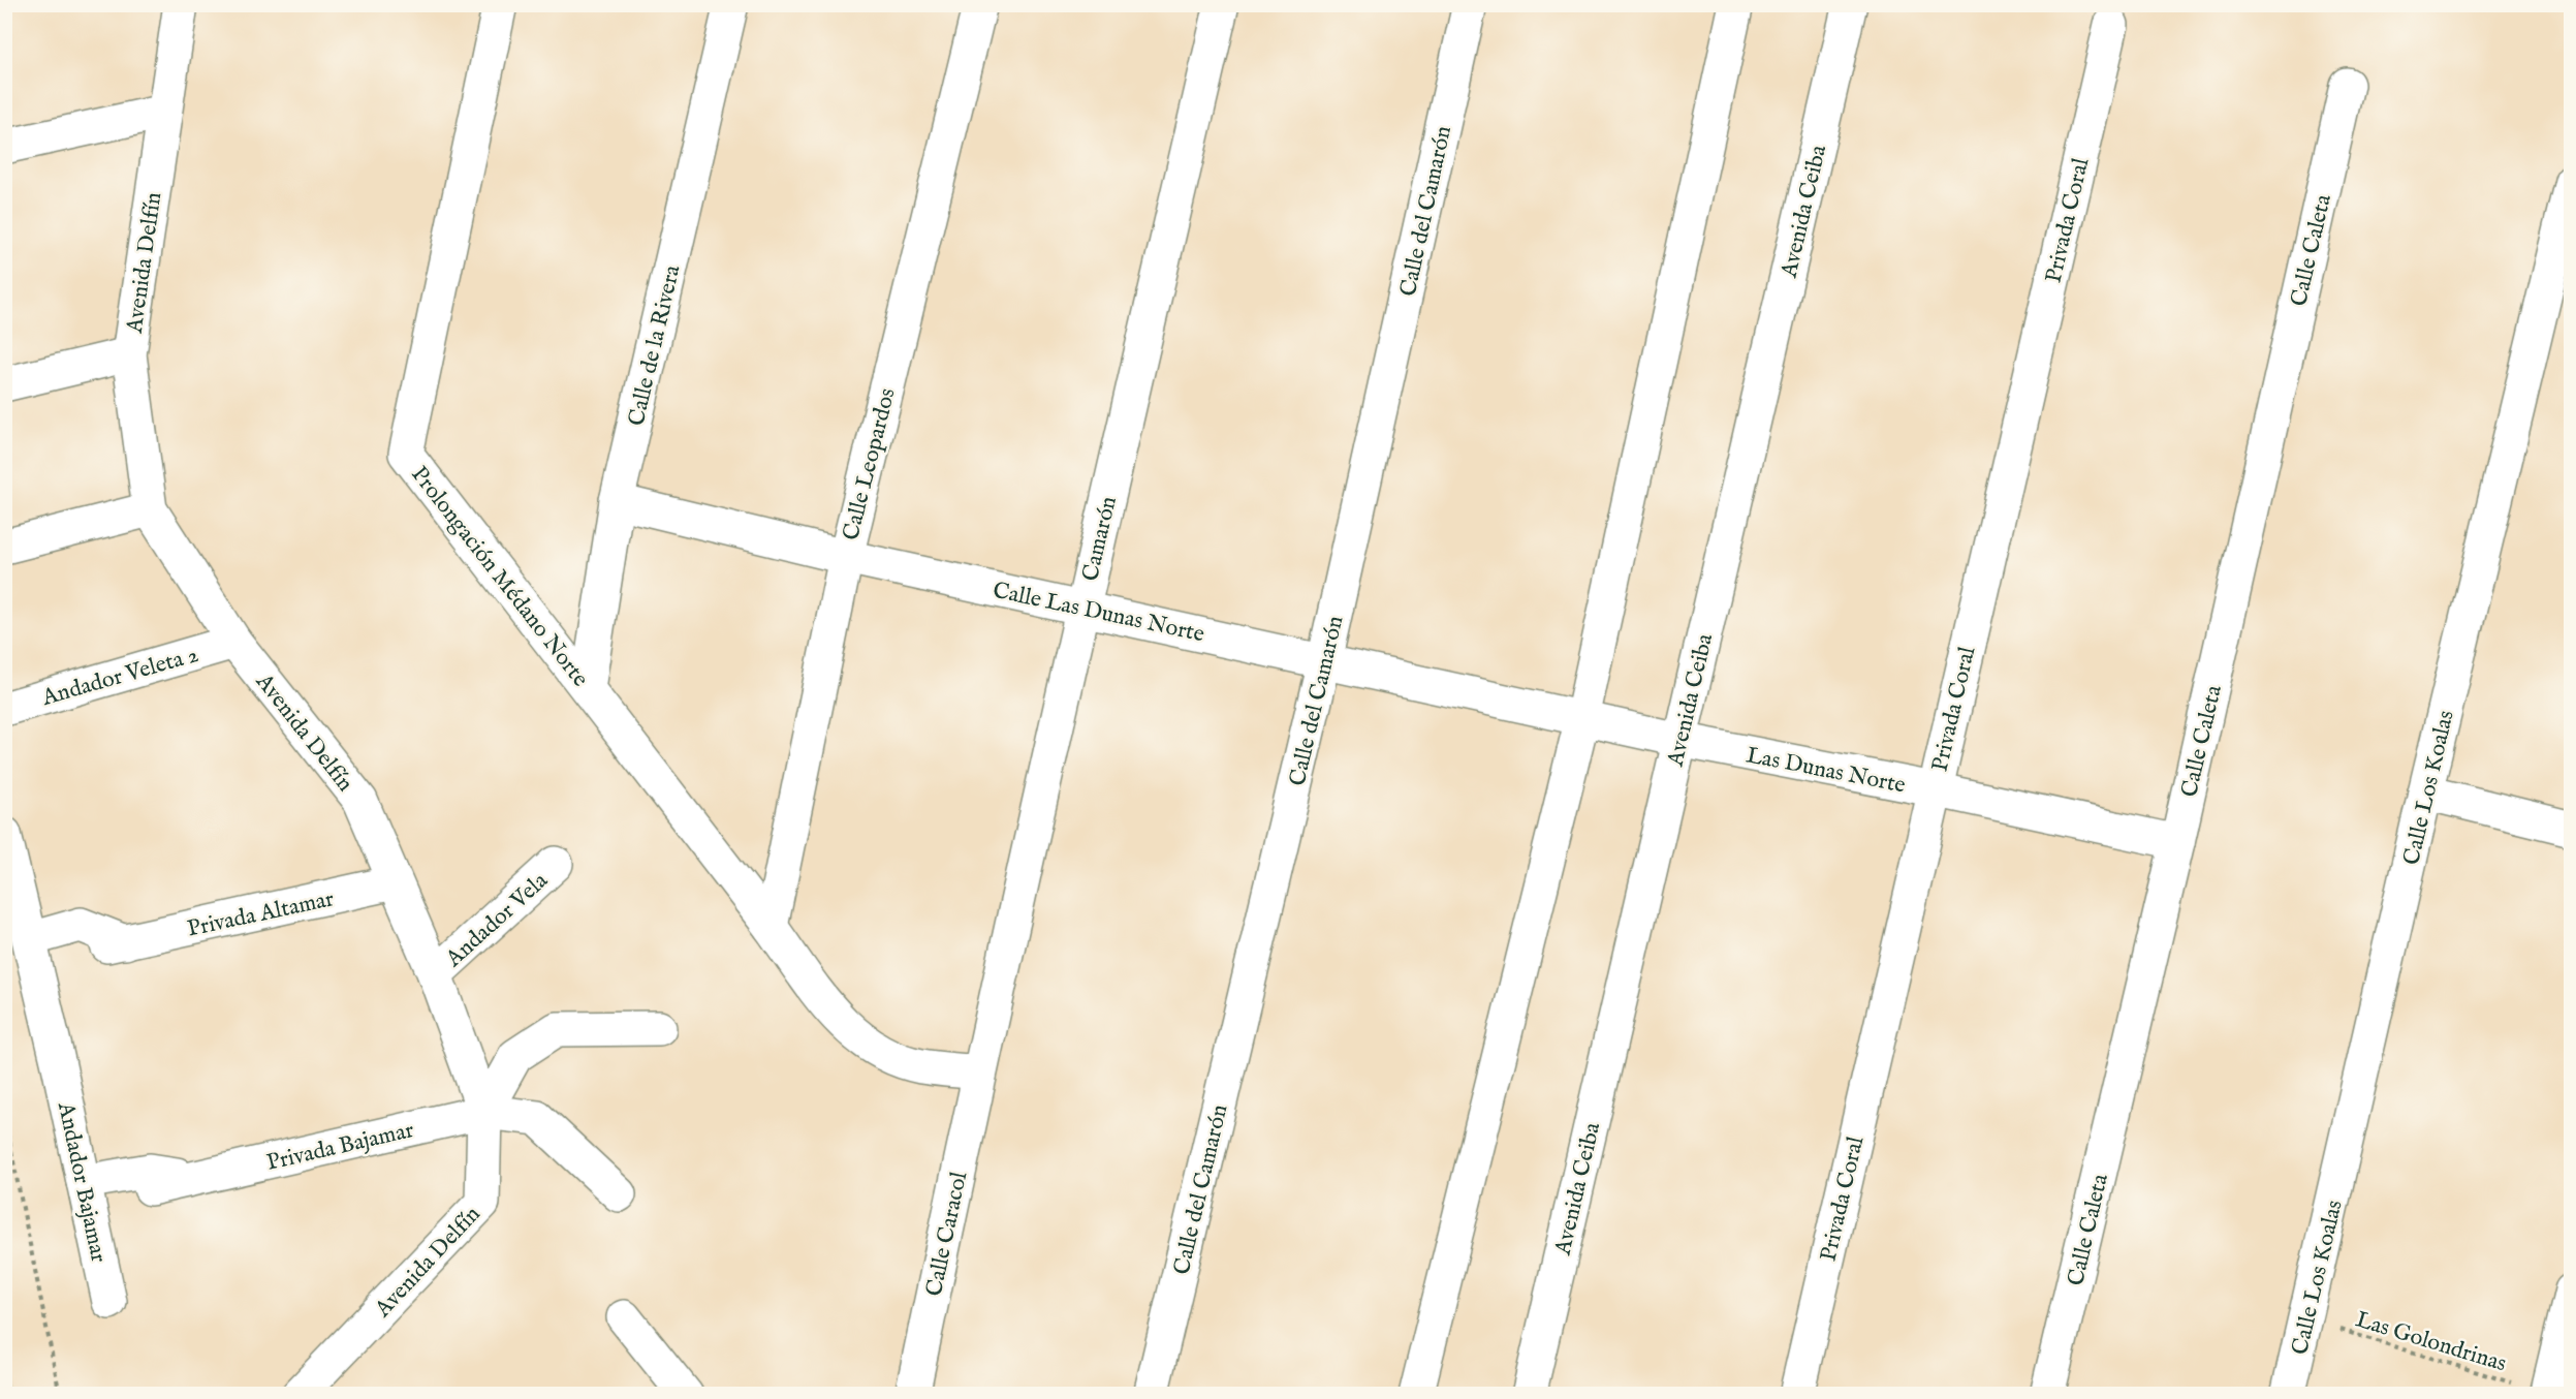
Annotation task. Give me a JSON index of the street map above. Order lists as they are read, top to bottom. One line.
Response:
{"streets":{"street":["Calle del Camarón","Avenida Ceiba","Privada Coral","Calle Caleta","Avenida Delfín","Calle de la Rivera","Calle Leopardos","Camarón","Prolongación Médano Norte","Calle Las Dunas Norte","Andador Veleta 2","Las Dunas Norte","Calle Los Koalas","Privada Altamar","Andador Vela","Privada Bajamar","Andador Bajamar","Calle Caracol"],"path":["Las Golondrinas"]},"crossings":[["Calle del Camarón","Calle Las Dunas Norte"],["Avenida Ceiba","Las Dunas Norte"],["Privada Coral","Las Dunas Norte"],["Calle Caleta","Las Dunas Norte"],["Avenida Delfín","Andador Veleta 2"],["Avenida Delfín","Privada Altamar"],["Avenida Delfín","Andador Vela"],["Avenida Delfín","Privada Bajamar"],["Calle de la Rivera","Prolongación Médano Norte"],["Calle de la Rivera","Calle Las Dunas Norte"],["Calle Leopardos","Prolongación Médano Norte"],["Calle Leopardos","Calle Las Dunas Norte"],["Camarón","Prolongación Médano Norte"],["Camarón","Calle Las Dunas Norte"],["Camarón","Calle Caracol"],["Prolongación Médano Norte","Calle Caracol"],["Calle Las Dunas Norte","Las Dunas Norte"],["Calle Los Koalas","Las Golondrinas"],["Privada Altamar","Andador Bajamar"],["Privada Bajamar","Andador Bajamar"]]}
